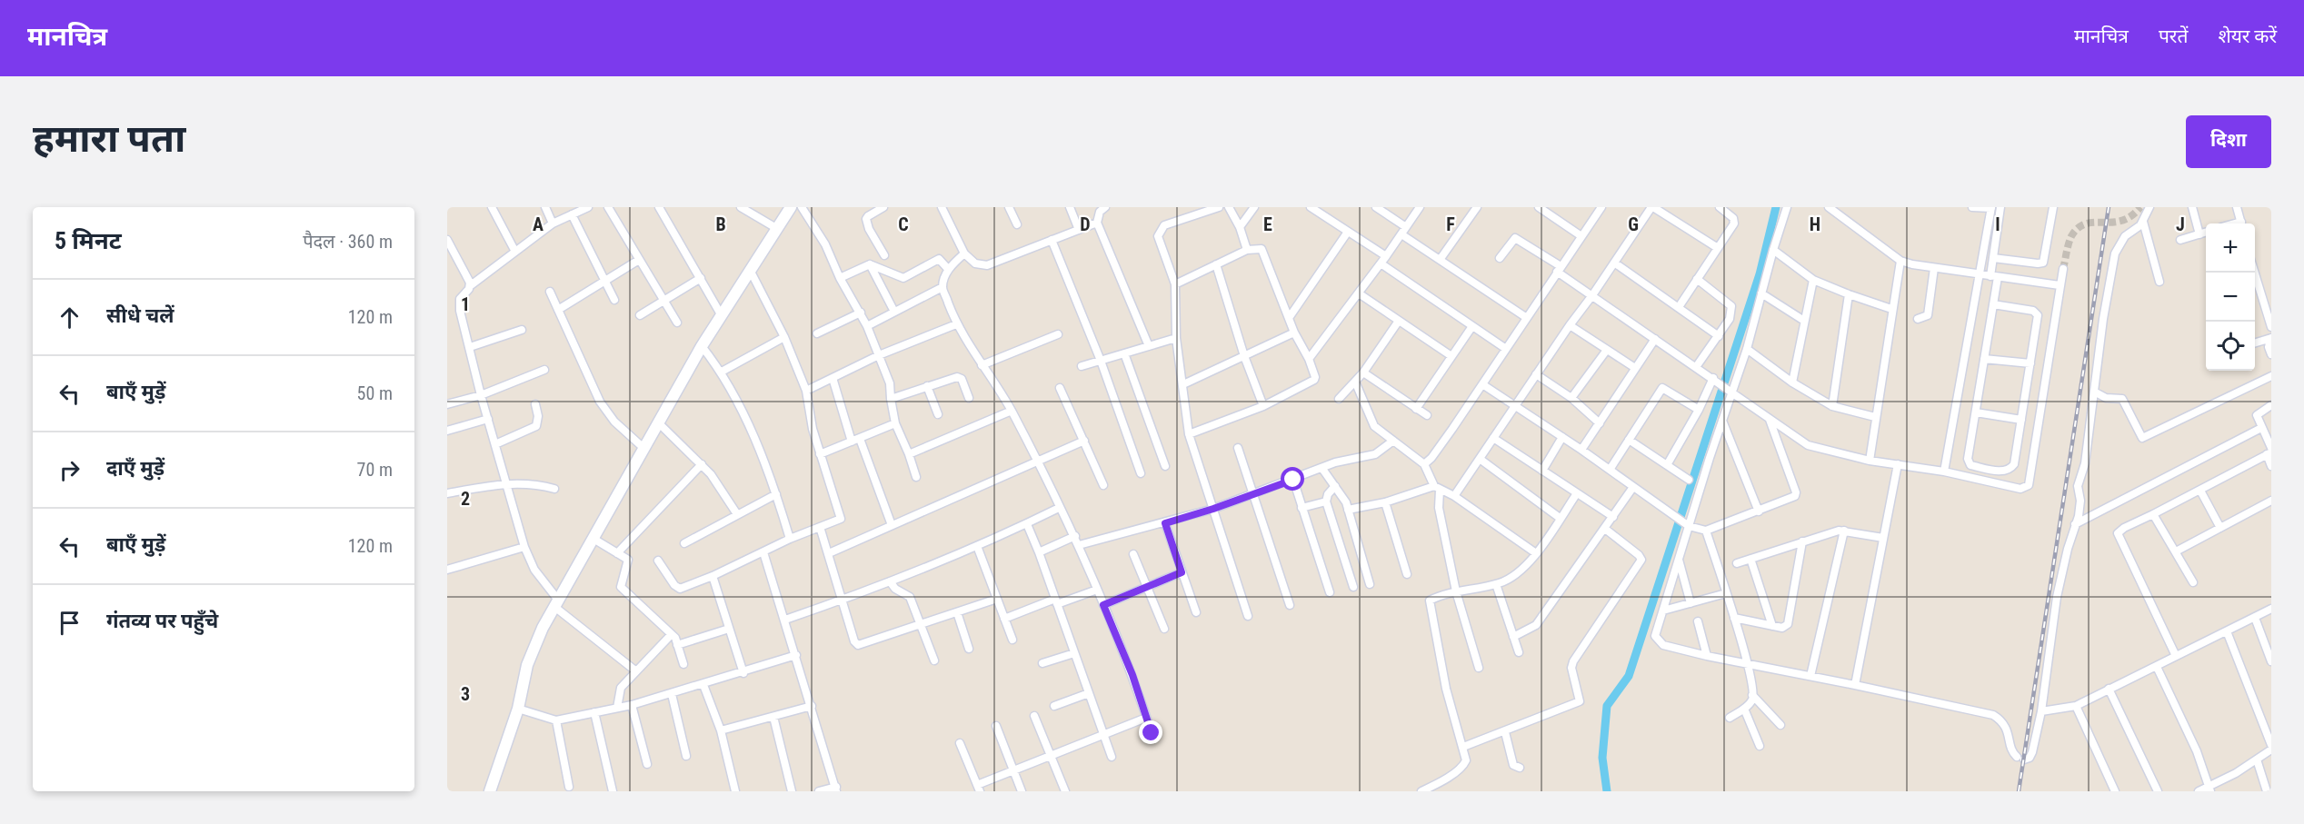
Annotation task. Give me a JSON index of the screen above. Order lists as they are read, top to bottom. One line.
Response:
{"page":{"header":"मानचित्र","nav":["मानचित्र","परतें","शेयर करें"],"buttons":"दिशा","title":"हमारा पता","heading":["5 मिनट","पैदल · 360 m"],"map_buttons":["+","−"],"list":[["सीधे चलें","120 m"],["बाएँ मुड़ें","50 m"],["दाएँ मुड़ें","70 m"],["बाएँ मुड़ें","120 m"],"गंतव्य पर पहुँचे"]},"grid":{"columns":["A","B","C","D","E","F","G","H","I","J"],"rows":["1","2","3"]}}
